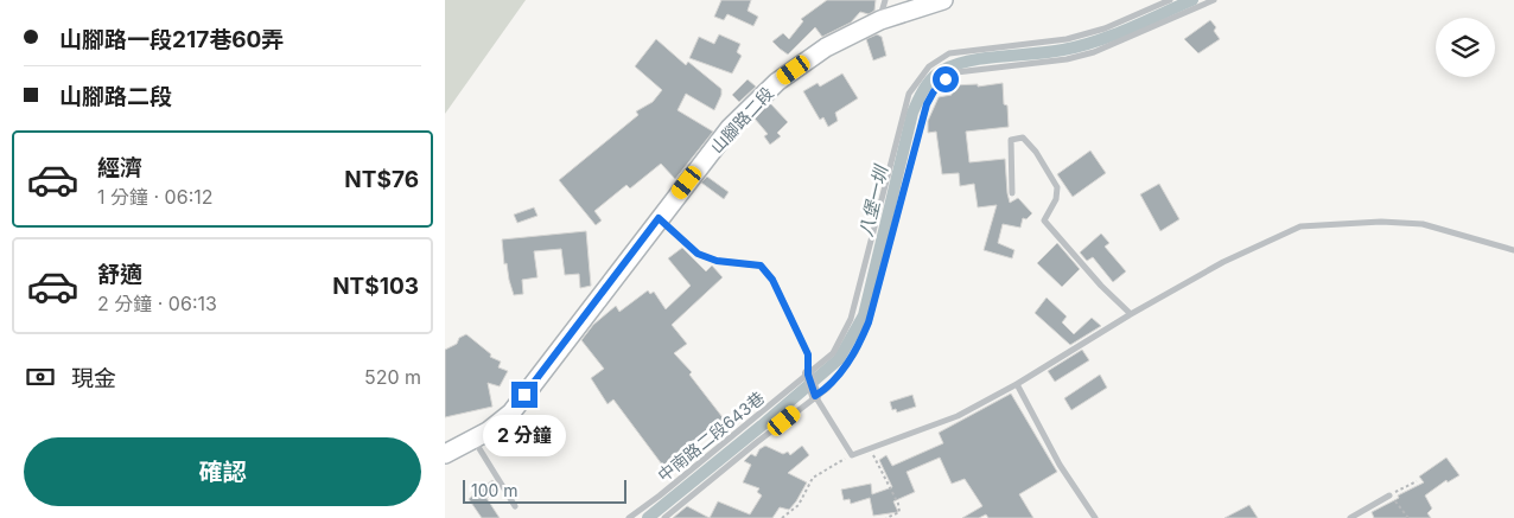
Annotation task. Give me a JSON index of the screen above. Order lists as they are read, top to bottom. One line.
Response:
{"streets":{"main road":["山腳路二段"],"lane":["中南路二段643巷"]},"water":["八堡一圳"],"scale_bar":"100 m","page":{"banner":["山腳路一段217巷60弄","山腳路二段"],"list":[{"name":"經濟","note":"1 分鐘 · 06:12","value":"NT$76"},{"name":"舒適","note":"2 分鐘 · 06:13","value":"NT$103"}],"pay":["現金","520 m"],"bubble":"2 分鐘","buttons":"確認","scale":"100 m"}}
